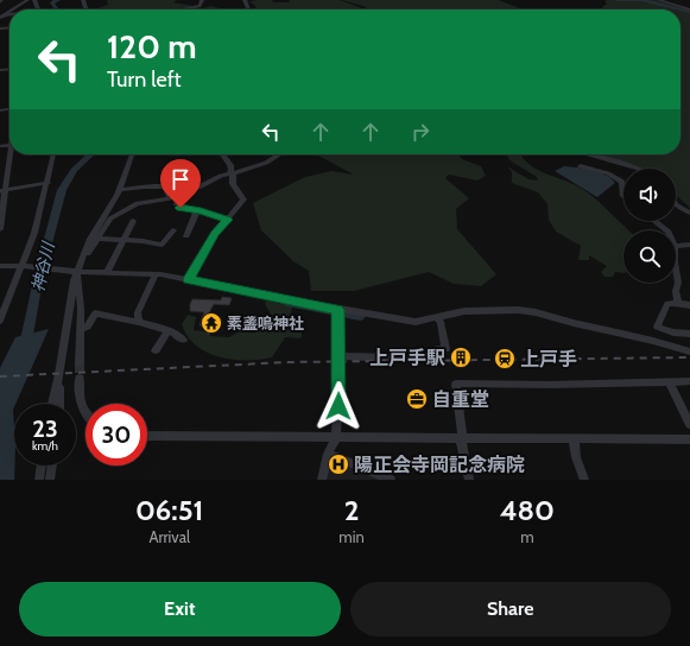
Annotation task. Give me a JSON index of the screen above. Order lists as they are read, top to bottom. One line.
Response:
{"water":["神谷川"],"places":{"temple":["素盞嗚神社"],"building":["上戸手駅"],"station":["上戸手"],"office":["自重堂"],"hospital":["陽正会寺岡記念病院"]},"page":{"turn":["120 m","Turn left"],"speed":"23 km/h","limit":"30","eta":["06:51","Arrival","2","min","480","m"],"buttons":["Exit","Share"]}}
